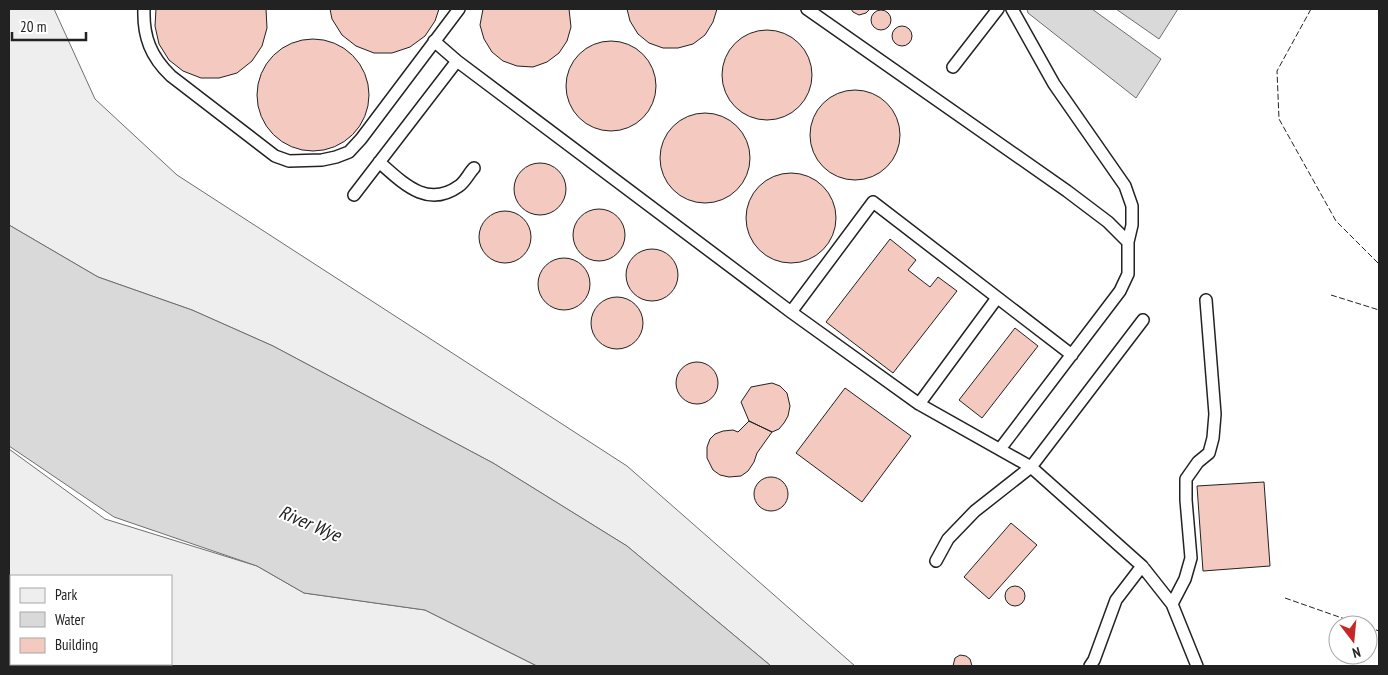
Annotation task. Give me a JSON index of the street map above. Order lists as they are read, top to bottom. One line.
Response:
{"water":["River Wye"],"legend":["Park","Water","Building"],"scale_bar":"20 m","north":"bottom"}
